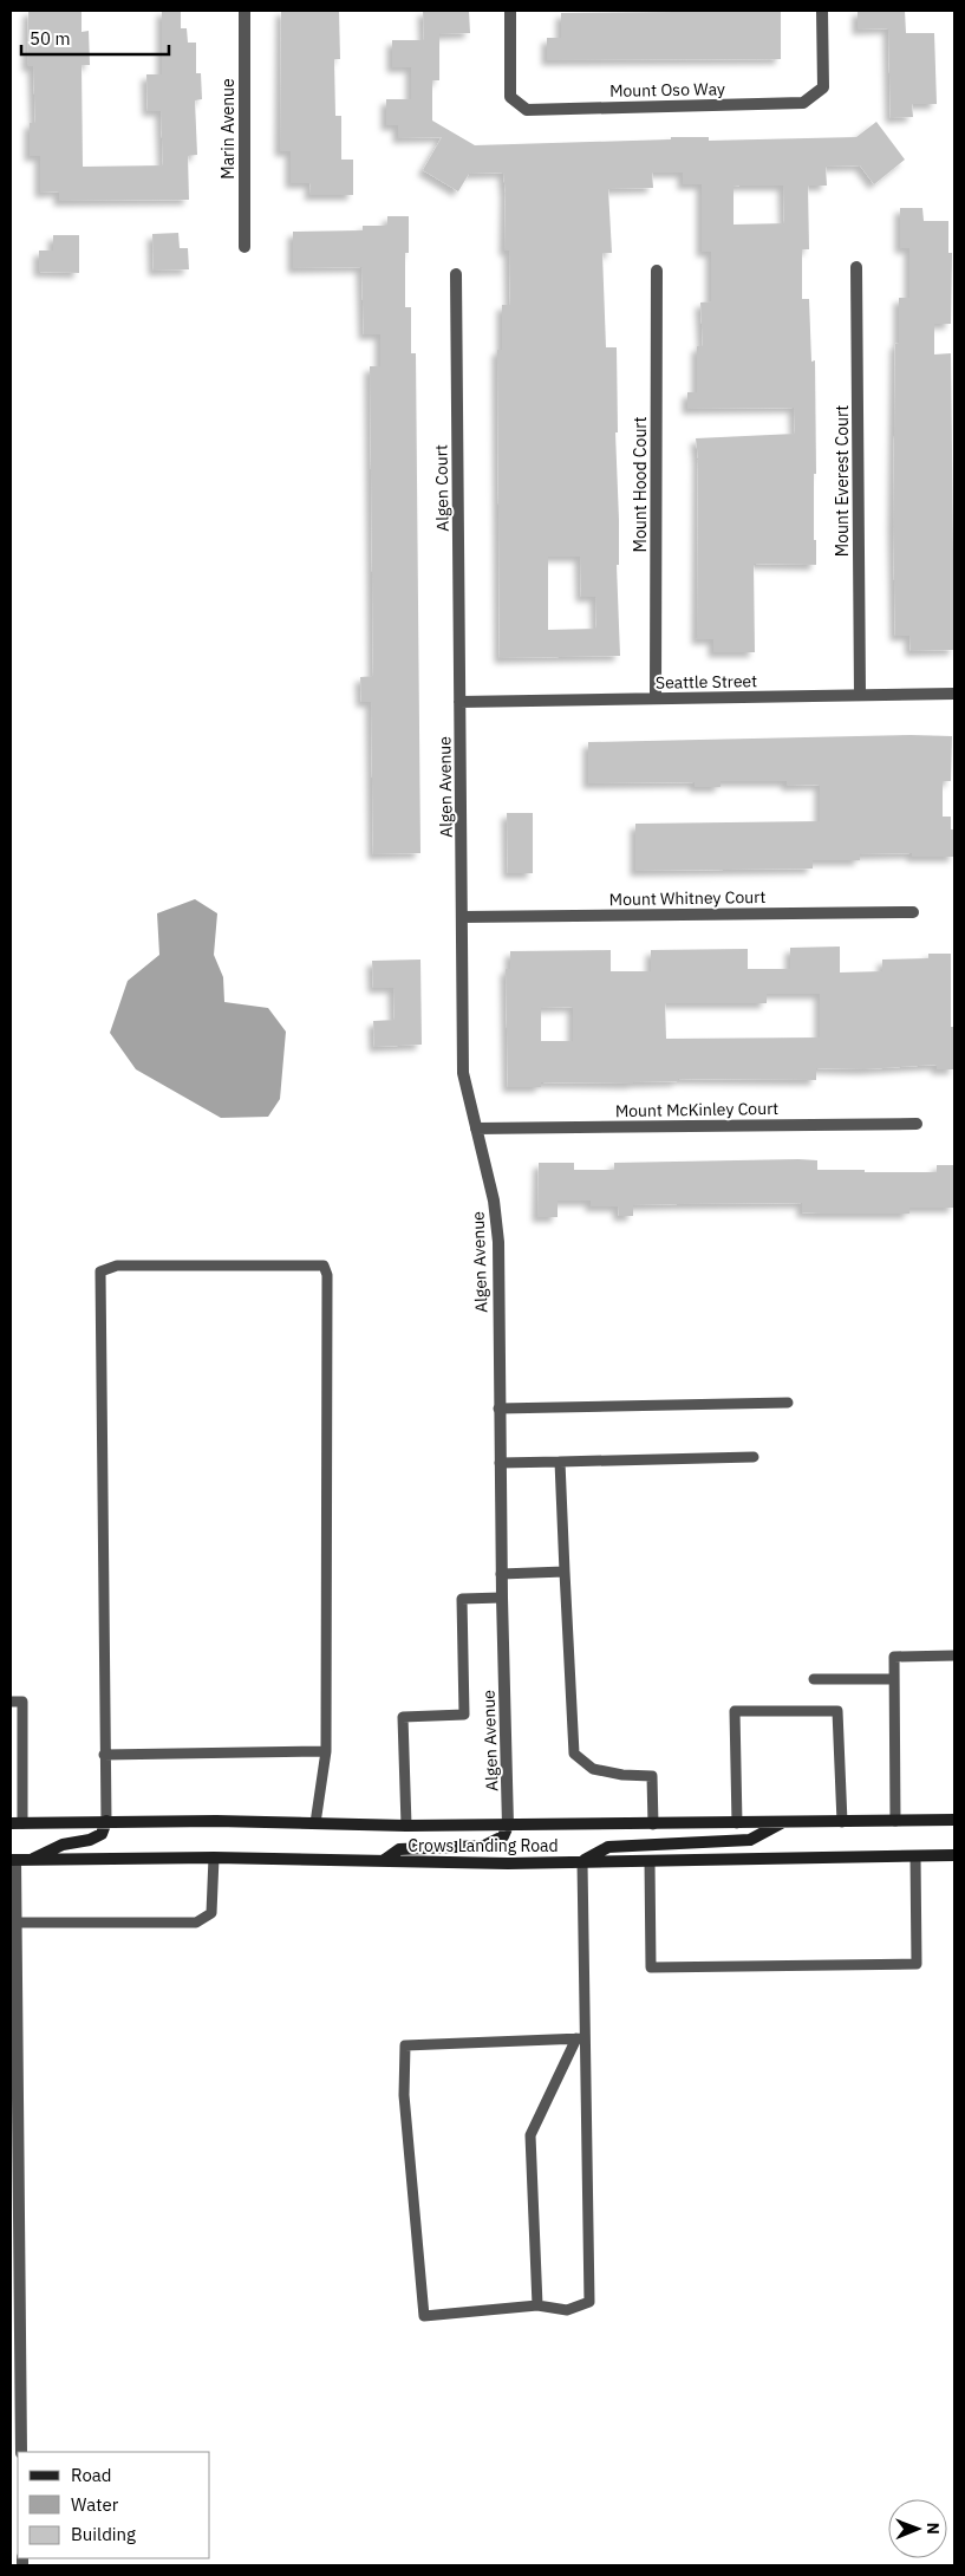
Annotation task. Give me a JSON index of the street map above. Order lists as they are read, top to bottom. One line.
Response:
{"streets":{"main road":["Crows Landing Road"],"street":["Mount Oso Way","Marin Avenue","Mount Everest Court","Mount Hood Court","Algen Court","Seattle Street","Algen Avenue","Mount Whitney Court","Mount McKinley Court"]},"crossings":[["Mount Everest Court","Seattle Street"],["Mount Hood Court","Seattle Street"],["Algen Court","Seattle Street"],["Algen Court","Algen Avenue"],["Seattle Street","Algen Avenue"],["Algen Avenue","Mount Whitney Court"],["Algen Avenue","Mount McKinley Court"],["Algen Avenue","Crows Landing Road"]],"legend":["Road","Water","Building"],"scale_bar":"50 m","north":"right"}
